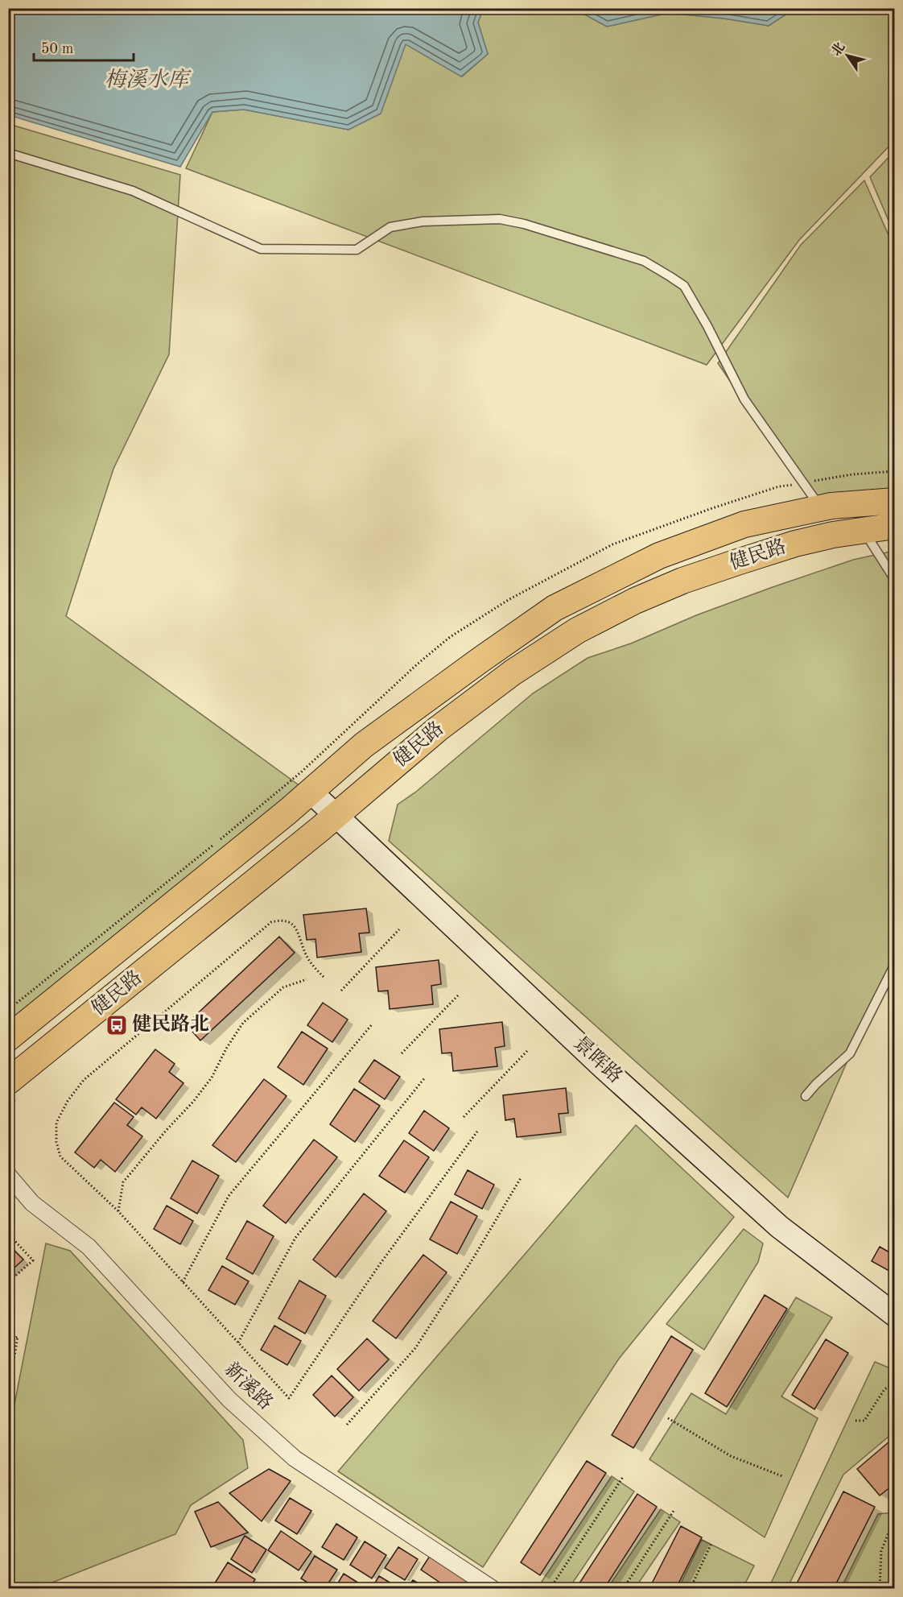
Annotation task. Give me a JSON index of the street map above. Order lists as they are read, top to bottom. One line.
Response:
{"streets":{"main road":["健民路"],"street":["景晖路","新溪路"]},"crossings":[["健民路","景晖路"]],"water":["梅溪水库"],"places":{"bus stop":["健民路北"]},"scale_bar":"50 m","north":"top left"}
